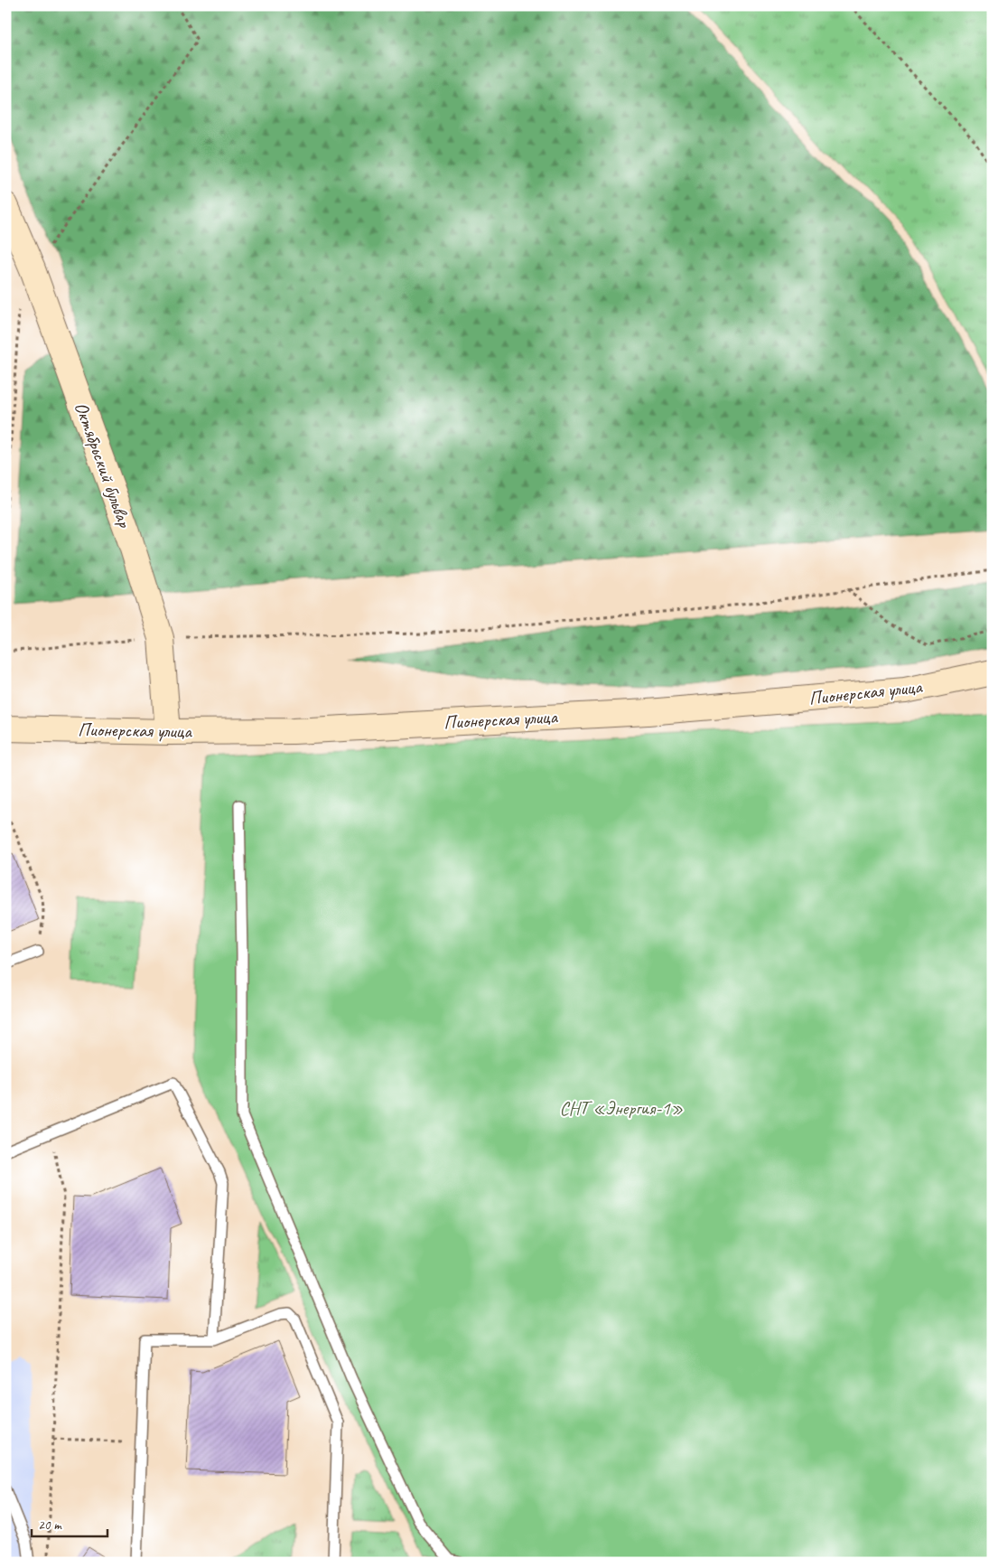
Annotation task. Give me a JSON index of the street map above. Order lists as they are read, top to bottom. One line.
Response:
{"streets":{"main road":["Октябрьский бульвар","Пионерская улица"]},"crossings":[["Октябрьский бульвар","Пионерская улица"]],"parks":["СНТ «Энергия-1»"],"scale_bar":"20 m"}
